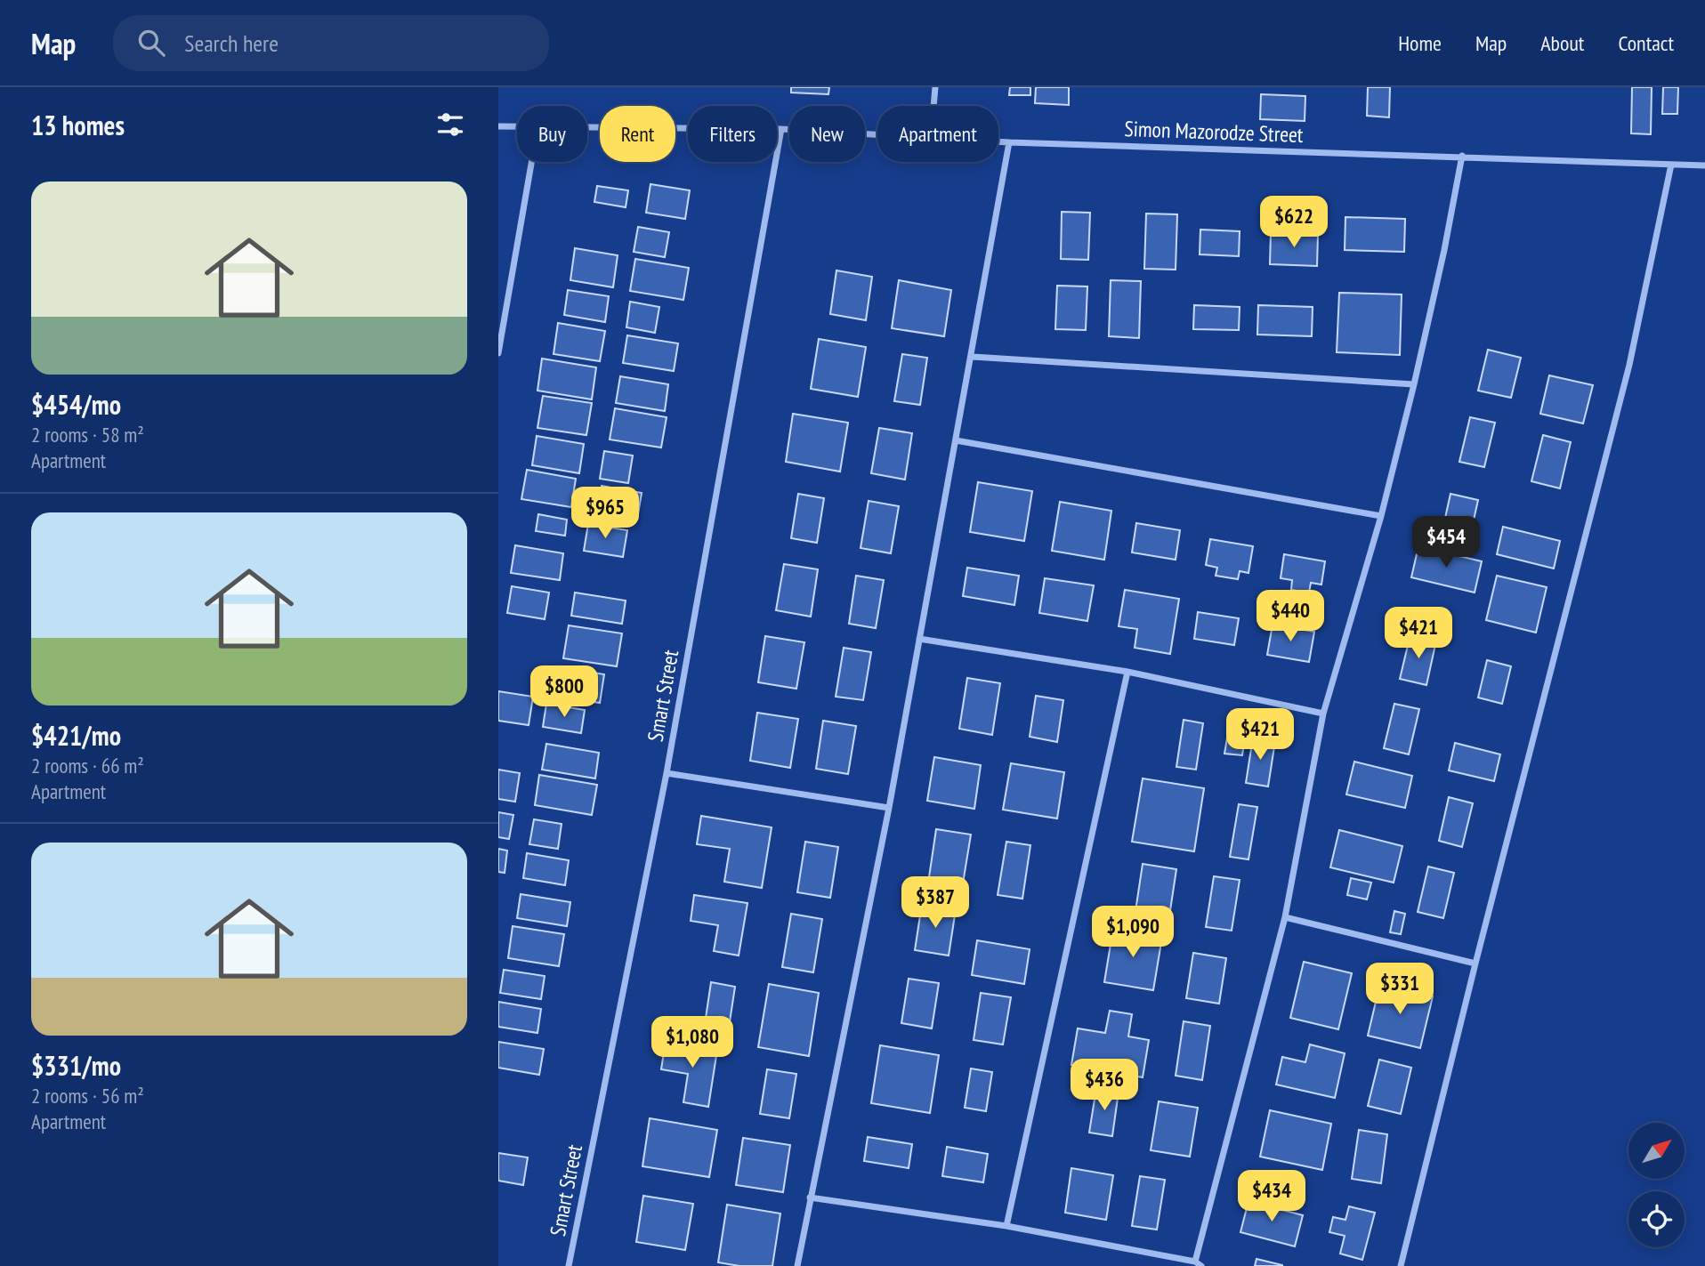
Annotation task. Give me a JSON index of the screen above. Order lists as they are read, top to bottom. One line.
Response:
{"streets":{"street":["Simon Mazorodze Street","Smart Street"]},"crossings":[["Simon Mazorodze Street","Smart Street"]],"north":"top right","page":{"header":"Map","search":"Search here","nav":["Home","Map","About","Contact"],"heading":"13 homes","chip":["Buy","Rent","Filters","New","Apartment"],"list":[{"name":"$454/mo","note":"2 rooms · 58 m² · Apartment"},{"name":"$421/mo","note":"2 rooms · 66 m² · Apartment"},{"name":"$331/mo","note":"2 rooms · 56 m² · Apartment"}],"price":["$622","$965","$454","$440","$421","$800","$421","$387","$1,090","$331","$1,080","$436","$434"]}}
